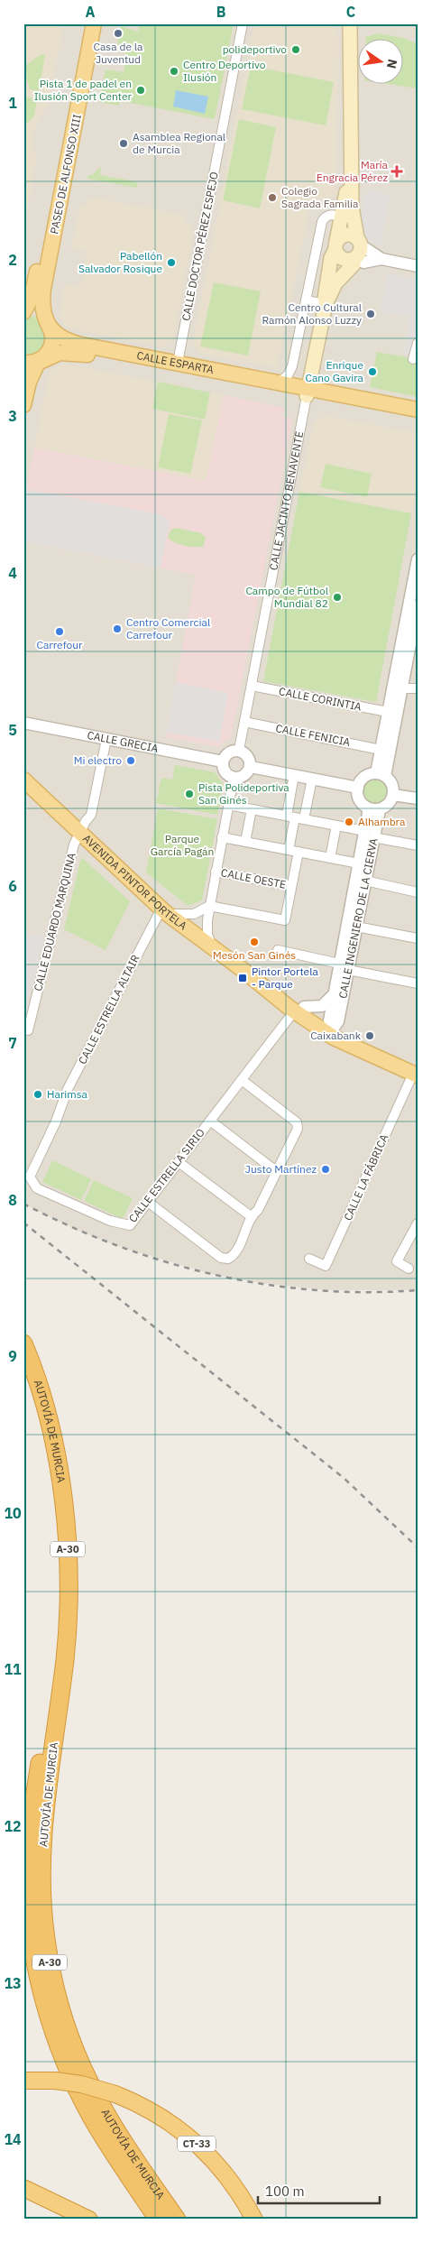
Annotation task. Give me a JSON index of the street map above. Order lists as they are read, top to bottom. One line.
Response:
{"streets":{"highway":["AUTOVÍA DE MURCIA","A-30","CT-33"],"main road":["PASEO DE ALFONSO XIII","CALLE ESPARTA","CALLE JACINTO BENAVENTE","AVENIDA PINTOR PORTELA"],"street":["CALLE DOCTOR PÉREZ ESPEJO","CALLE CORINTIA","CALLE FENICIA","CALLE GRECIA","CALLE OESTE","CALLE INGENIERO DE LA CIERVA","CALLE EDUARDO MARQUINA","CALLE ESTRELLA ALTAIR","CALLE ESTRELLA SIRIO","CALLE LA FÁBRICA"]},"crossings":[["PASEO DE ALFONSO XIII","CALLE ESPARTA"],["CALLE DOCTOR PÉREZ ESPEJO","CALLE ESPARTA"],["CALLE ESPARTA","CALLE JACINTO BENAVENTE"],["CALLE JACINTO BENAVENTE","CALLE CORINTIA"],["CALLE JACINTO BENAVENTE","CALLE FENICIA"],["CALLE JACINTO BENAVENTE","CALLE GRECIA"],["CALLE GRECIA","CALLE EDUARDO MARQUINA"],["AVENIDA PINTOR PORTELA","CALLE EDUARDO MARQUINA"],["AVENIDA PINTOR PORTELA","CALLE ESTRELLA ALTAIR"],["AVENIDA PINTOR PORTELA","CALLE ESTRELLA SIRIO"],["AVENIDA PINTOR PORTELA","CALLE LA FÁBRICA"],["CALLE ESTRELLA ALTAIR","CALLE ESTRELLA SIRIO"]],"parks":["Parque García Pagán"],"places":{"other":["Casa de la Juventud","polideportivo","Centro Deportivo Ilusión","Pista 1 de padel en Ilusión Sport Center","Asamblea Regional de Murcia","Colegio Sagrada Familia","Pabellón Salvador Rosique","Centro Cultural Ramón Alonso Luzzy","Enrique Cano Gavira","Campo de Fútbol Mundial 82","Centro Comercial Carrefour","Carrefour","Mi electro","Pista Polideportiva San Ginés","Alhambra","Mesón San Ginés","Caixabank","Harimsa","Justo Martínez"],"health":["María Engracia Pérez"],"transit":["Pintor Portela - Parque"]},"scale_bar":"100 m","north":"right","grid":{"columns":["A","B","C"],"rows":["1","2","3","4","5","6","7","8","9","10","11","12","13","14"]}}
